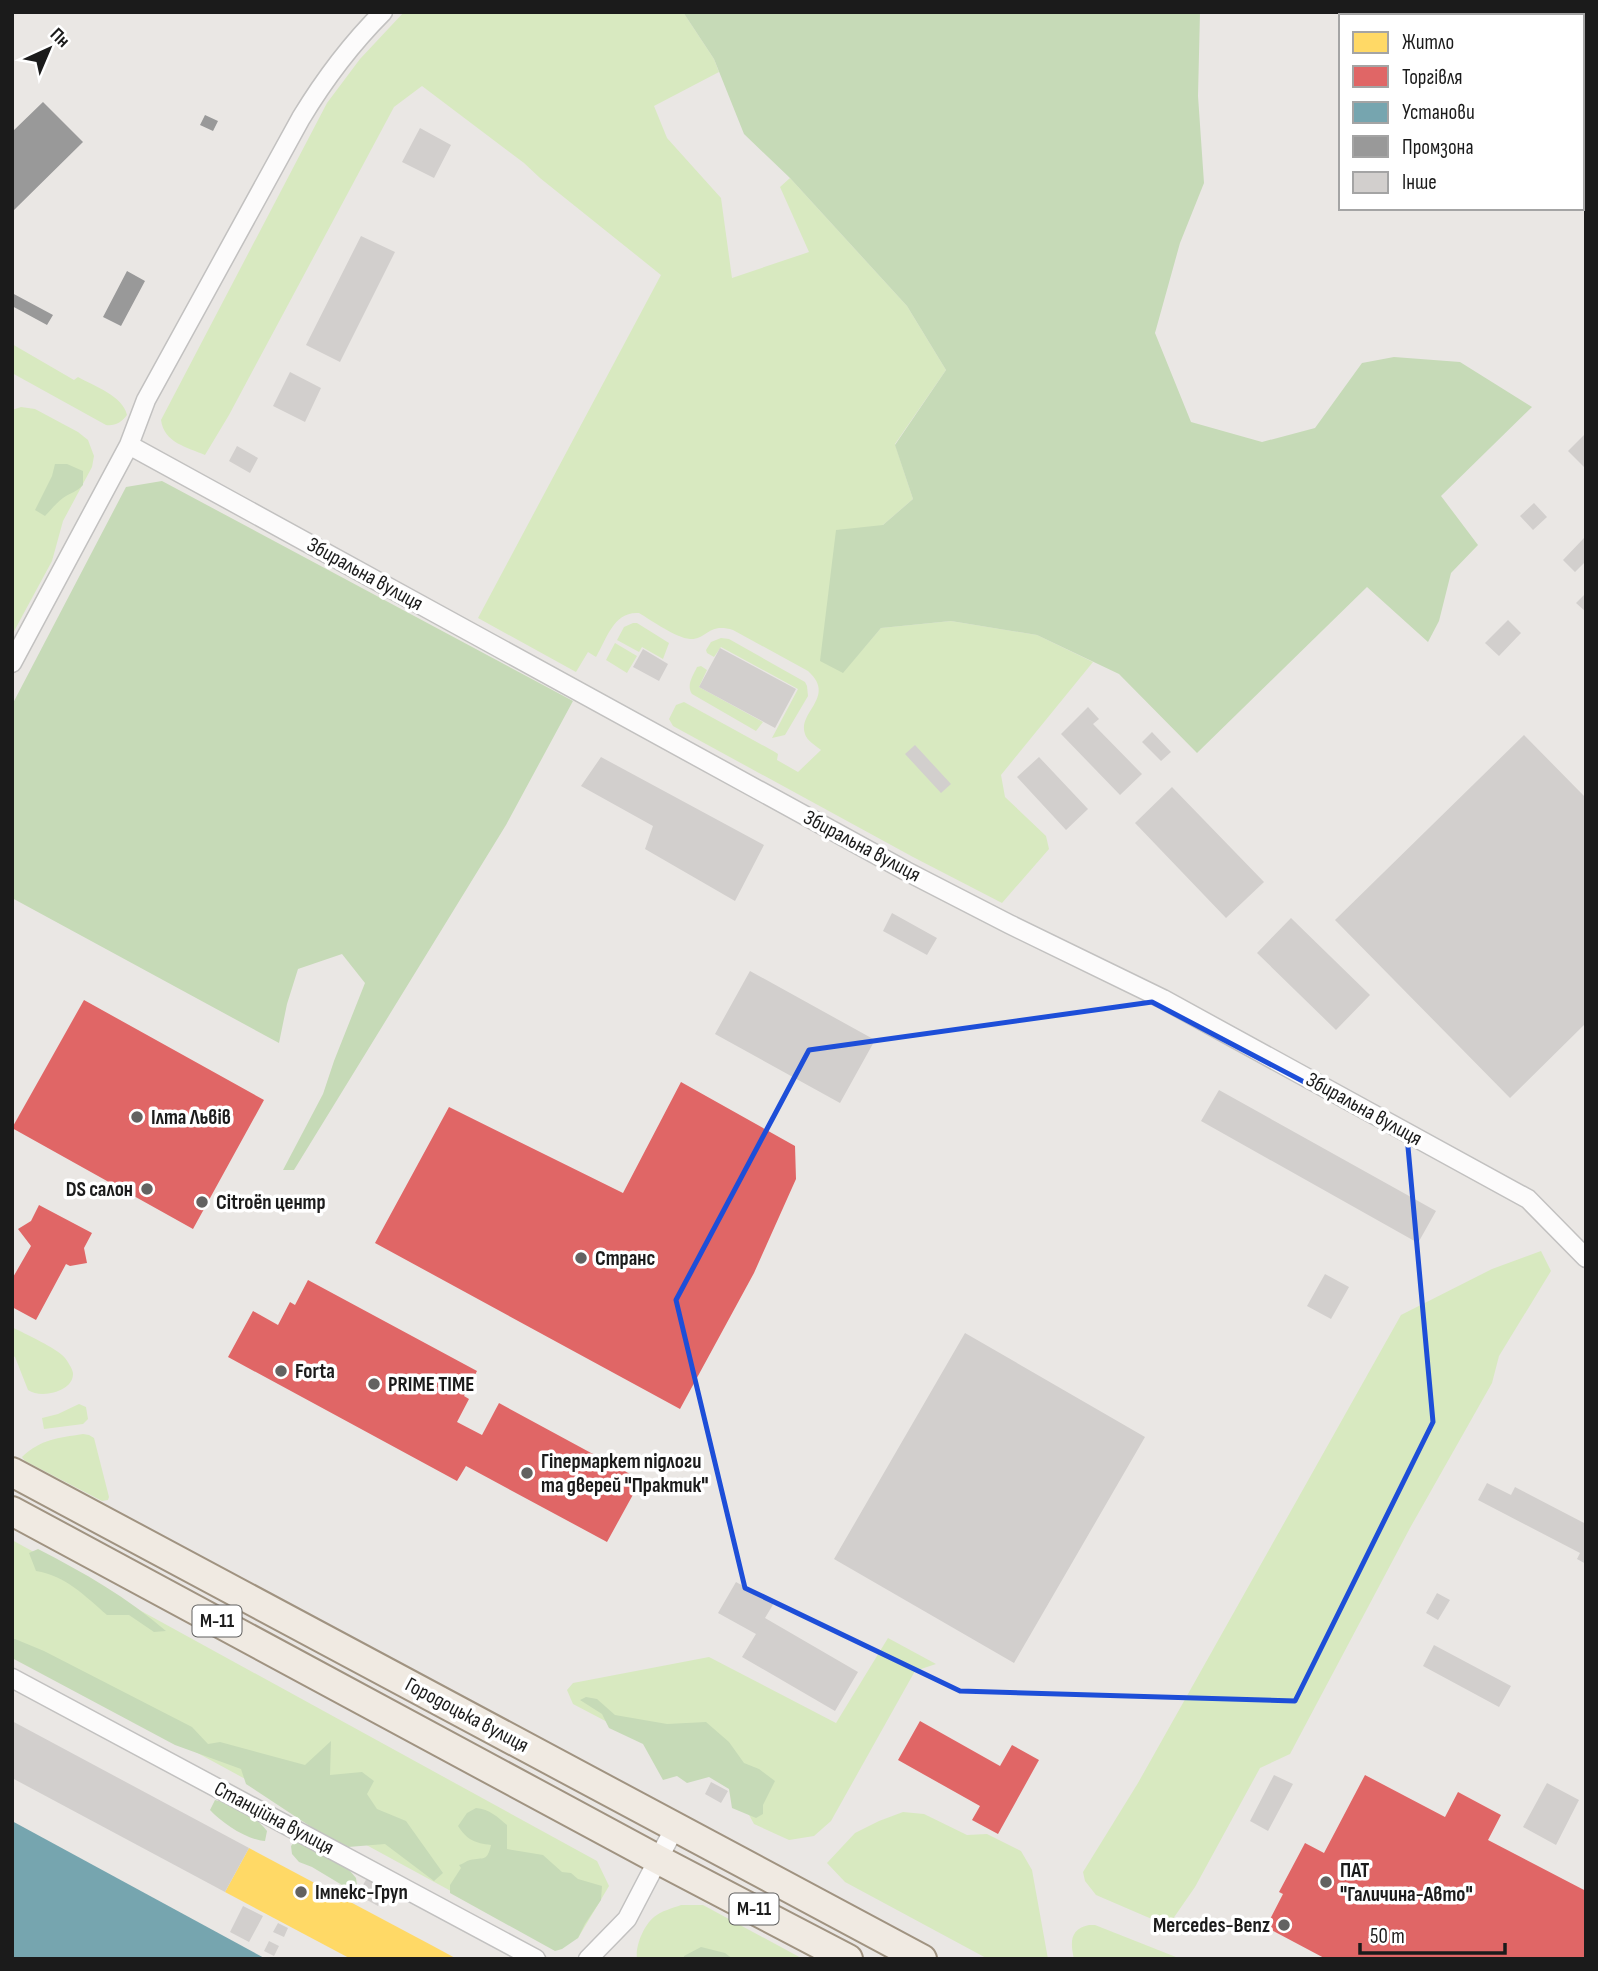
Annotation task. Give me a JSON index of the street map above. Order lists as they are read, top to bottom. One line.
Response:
{"streets":{"main road":["М-11","Городоцька вулиця"],"street":["Збиральна вулиця","Станційна вулиця"]},"places":["Ілта Львів","DS салон","Citroën центр","Странс","Forta","PRIME TIME","Гіпермаркет підлоги та дверей \"Практик\"","ПАТ \"Галичина-Авто\"","Імпекс-Груп","Mercedes-Benz"],"legend":["Житло","Торгівля","Установи","Промзона","Інше"],"scale_bar":"50 m","north":"top right"}
